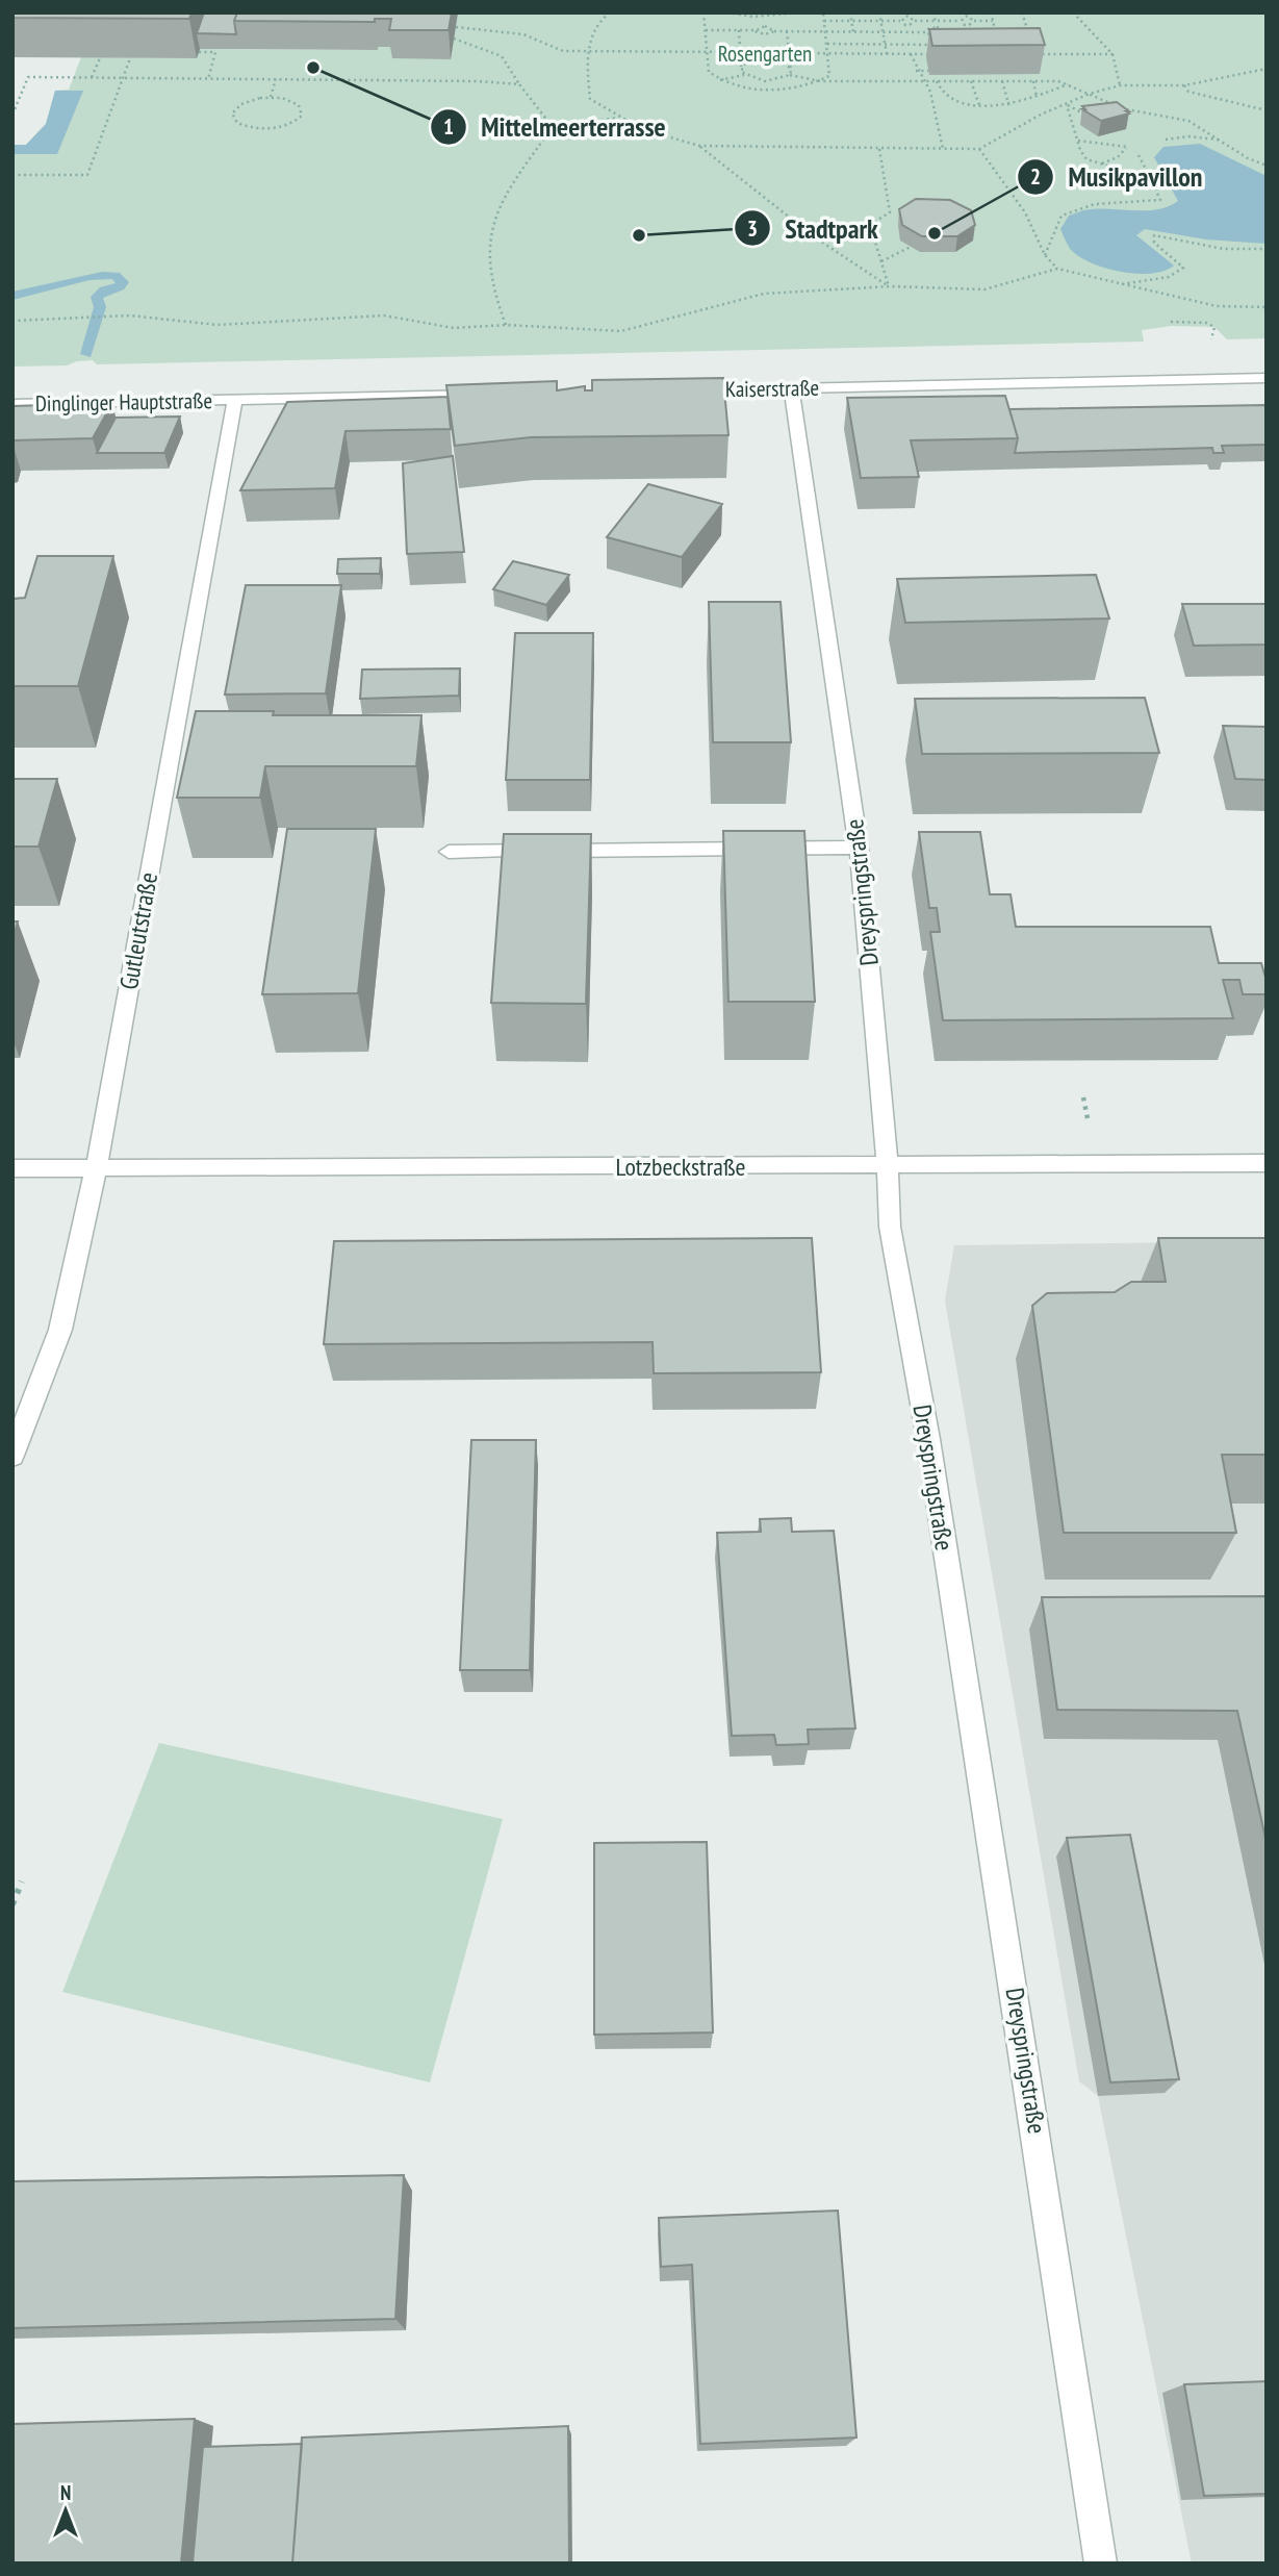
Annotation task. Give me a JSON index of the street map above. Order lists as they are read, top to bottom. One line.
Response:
{"streets":{"street":["Kaiserstraße","Dinglinger Hauptstraße","Dreyspringstraße","Gutleutstraße","Lotzbeckstraße"]},"crossings":[["Kaiserstraße","Dreyspringstraße"],["Dinglinger Hauptstraße","Gutleutstraße"],["Dreyspringstraße","Lotzbeckstraße"],["Gutleutstraße","Lotzbeckstraße"]],"parks":["Rosengarten"],"places":["Mittelmeerterrasse","Musikpavillon","Stadtpark"],"north":"top"}
